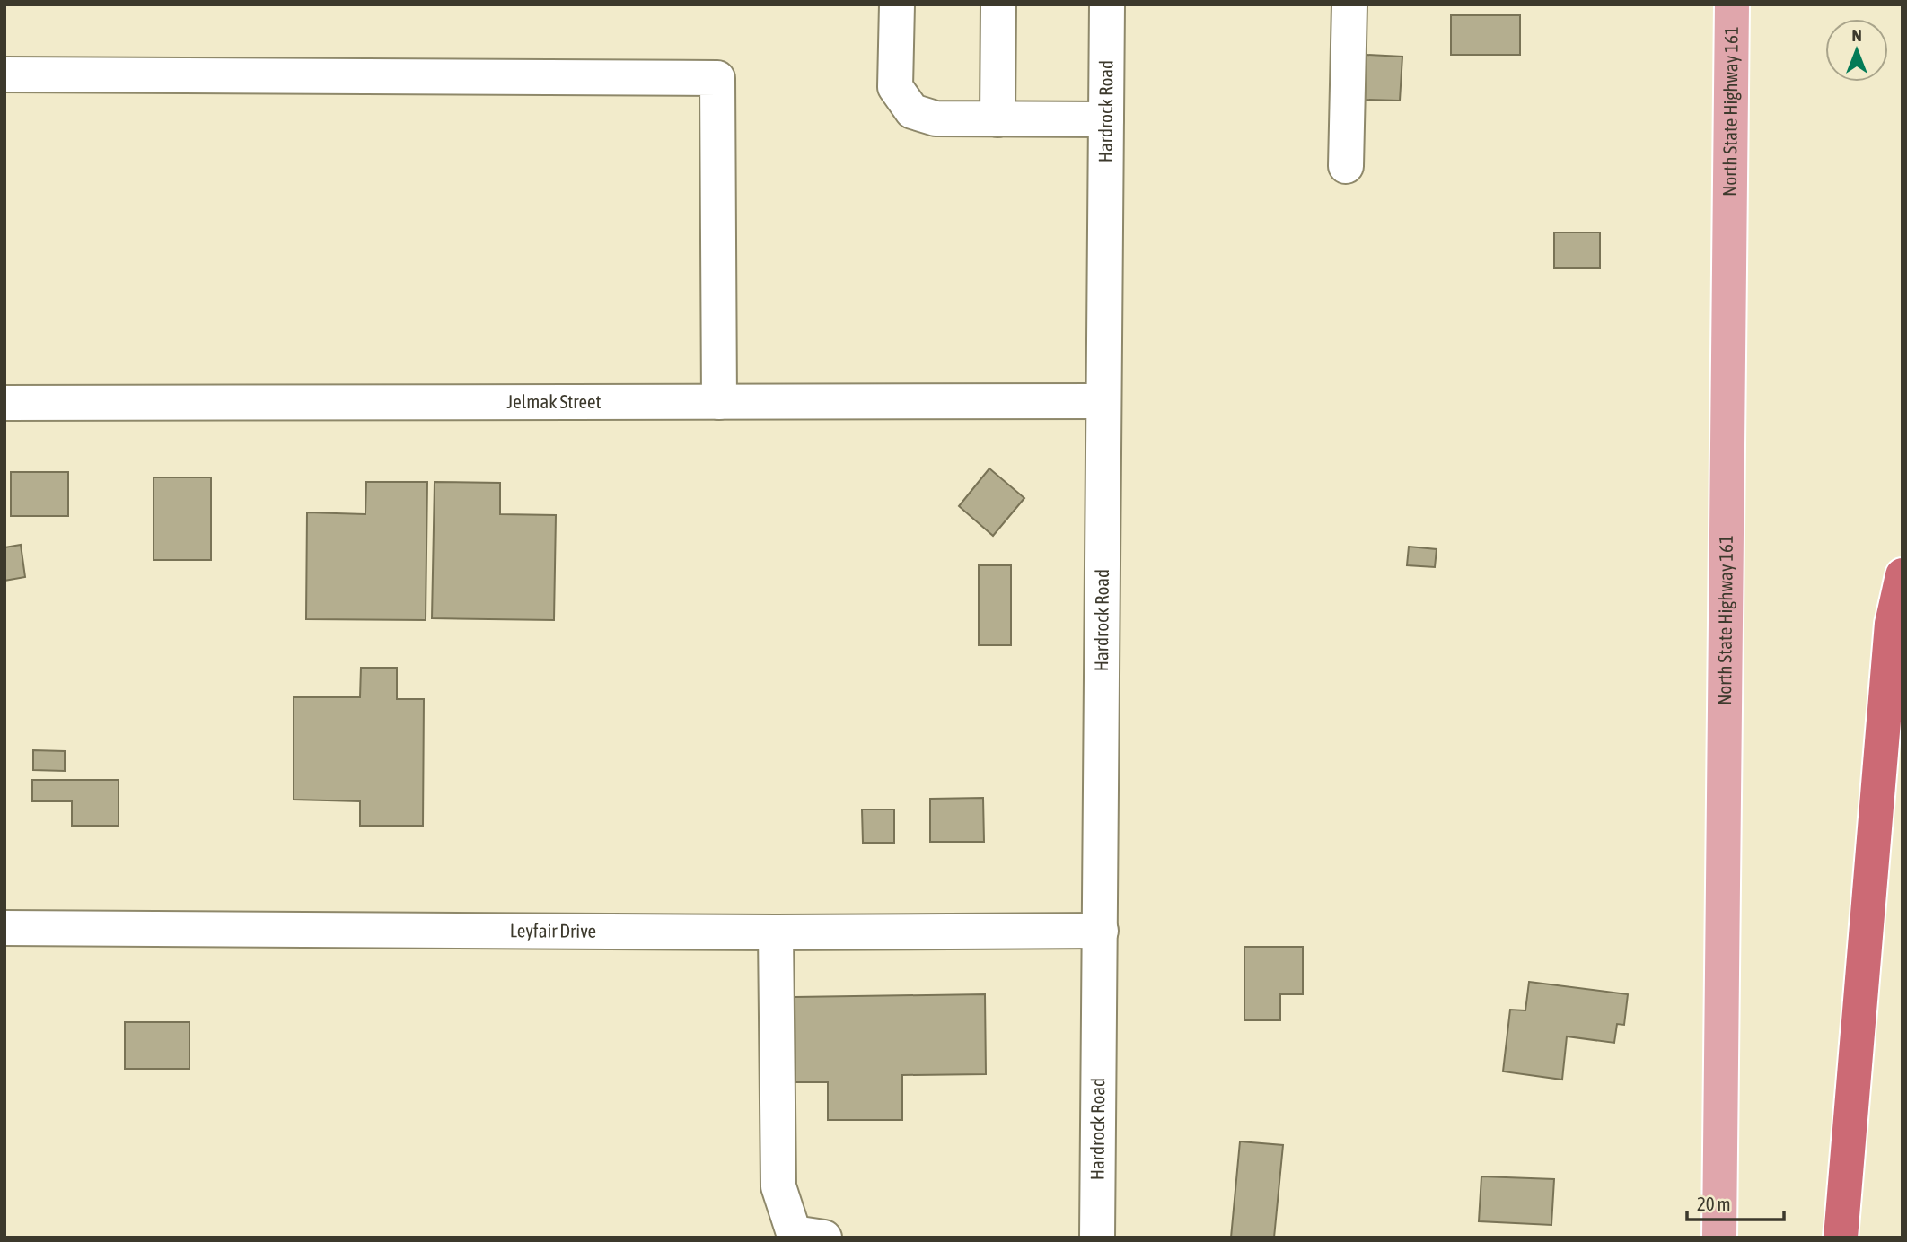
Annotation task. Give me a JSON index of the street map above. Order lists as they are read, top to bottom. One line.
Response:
{"streets":{"main road":["North State Highway 161"],"street":["Hardrock Road","Jelmak Street","Leyfair Drive"]},"crossings":[["Hardrock Road","Jelmak Street"],["Hardrock Road","Leyfair Drive"]],"scale_bar":"20 m","north":"top"}
